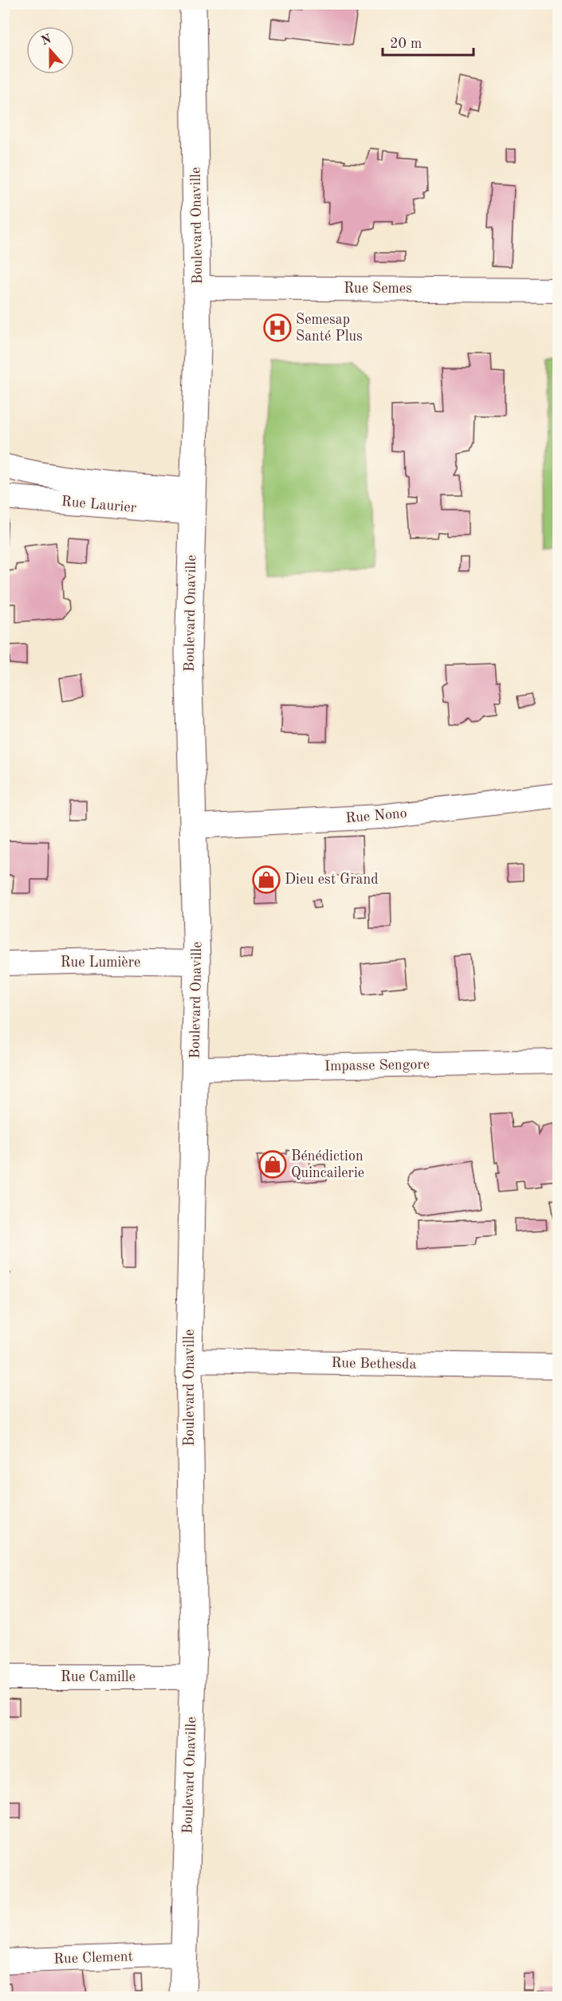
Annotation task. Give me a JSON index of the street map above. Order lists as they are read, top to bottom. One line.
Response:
{"streets":{"street":["Boulevard Onaville","Rue Semes","Rue Laurier","Rue Nono","Rue Lumière","Impasse Sengore","Rue Bethesda","Rue Camille","Rue Clement"]},"crossings":[["Boulevard Onaville","Rue Semes"],["Boulevard Onaville","Rue Laurier"],["Boulevard Onaville","Rue Nono"],["Boulevard Onaville","Rue Lumière"],["Boulevard Onaville","Impasse Sengore"],["Boulevard Onaville","Rue Bethesda"],["Boulevard Onaville","Rue Camille"],["Boulevard Onaville","Rue Clement"]],"places":{"hospital":["Semesap Santé Plus"],"shop":["Dieu est Grand","Bénédiction Quincailerie"]},"scale_bar":"20 m","north":"top"}
